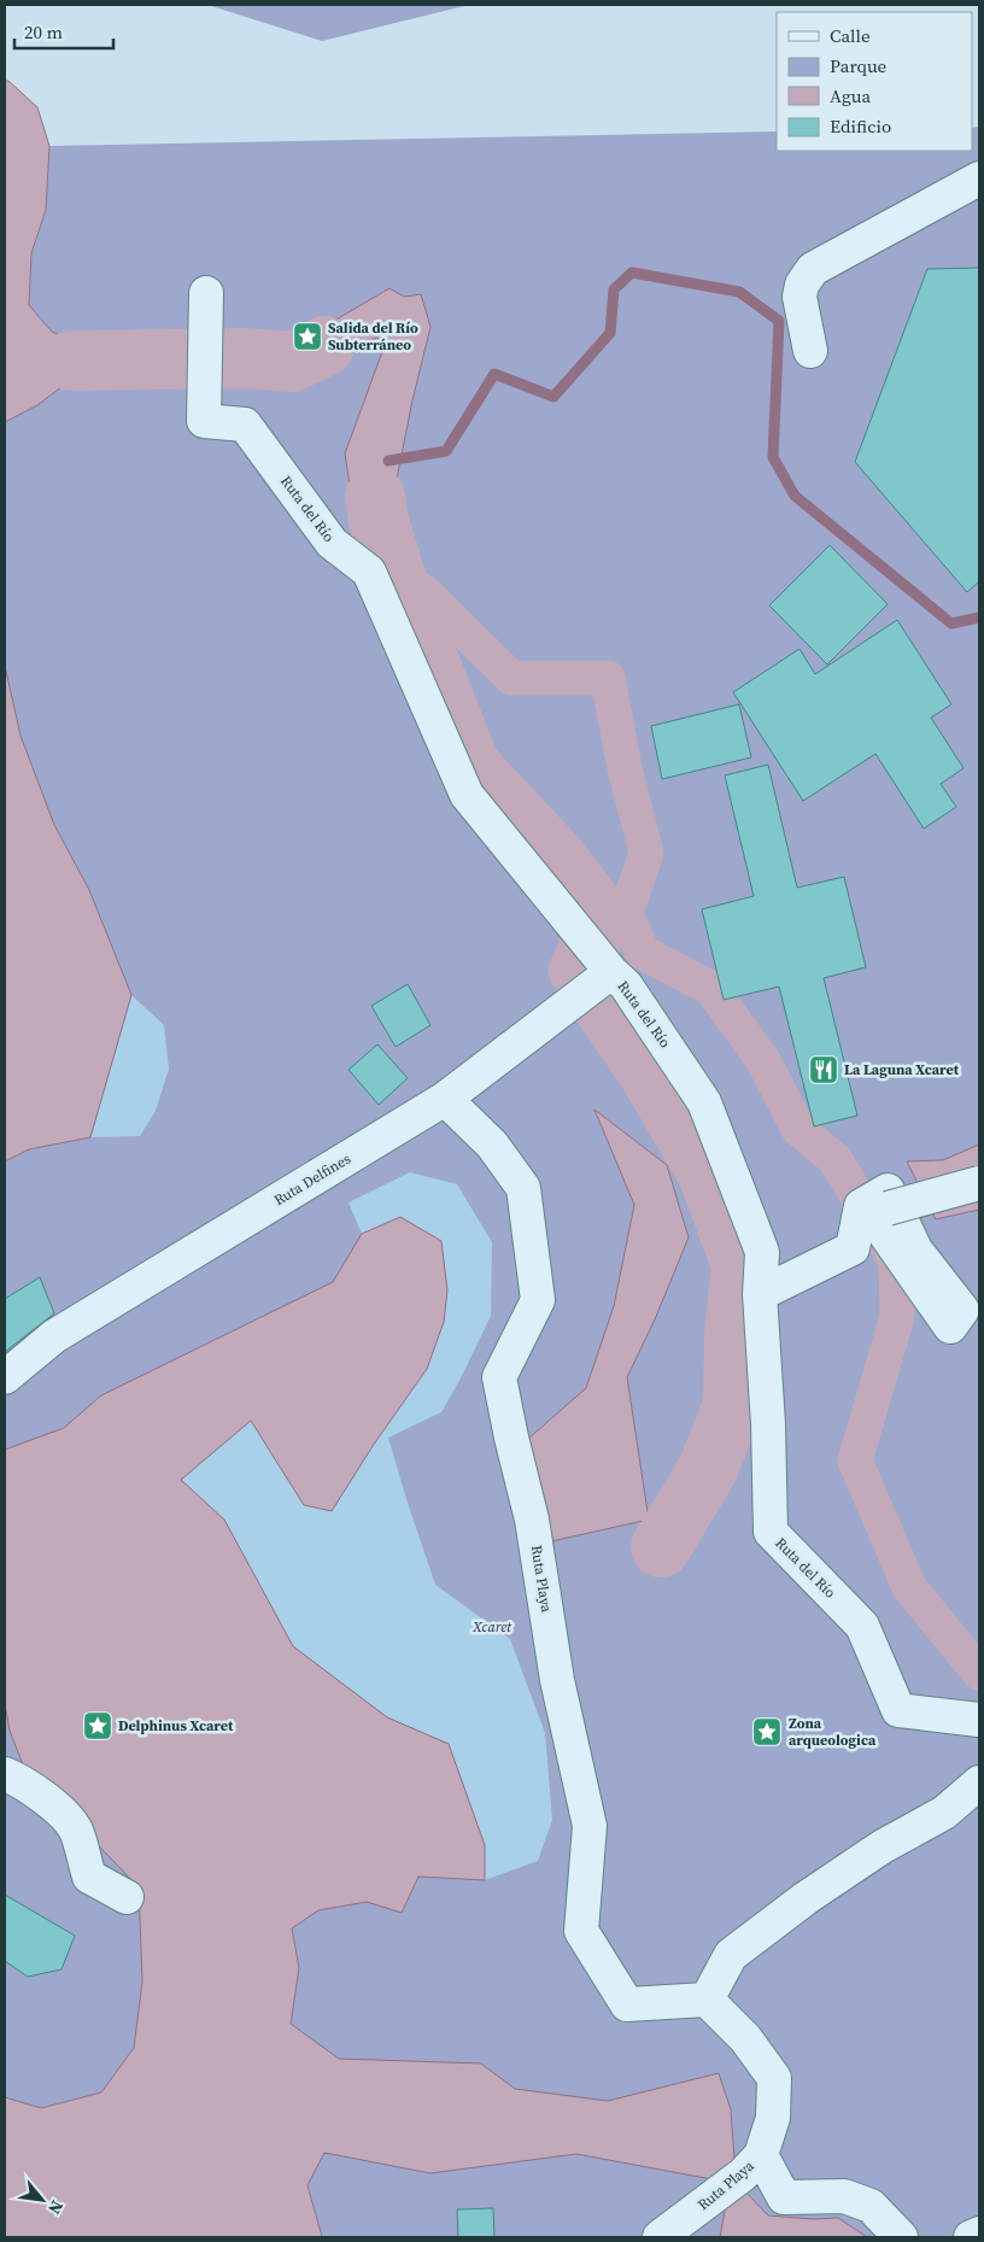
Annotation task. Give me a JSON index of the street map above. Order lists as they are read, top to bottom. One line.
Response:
{"streets":{"street":["Ruta del Río","Ruta Delfines","Ruta Playa"]},"crossings":[["Ruta del Río","Ruta Delfines"],["Ruta Delfines","Ruta Playa"]],"parks":["Xcaret"],"places":{"place":["Salida del Río Subterráneo","Delphinus Xcaret","Zona arqueologica"],"restaurant":["La Laguna Xcaret"]},"legend":["Calle","Parque","Agua","Edificio"],"scale_bar":"20 m","north":"bottom right"}
